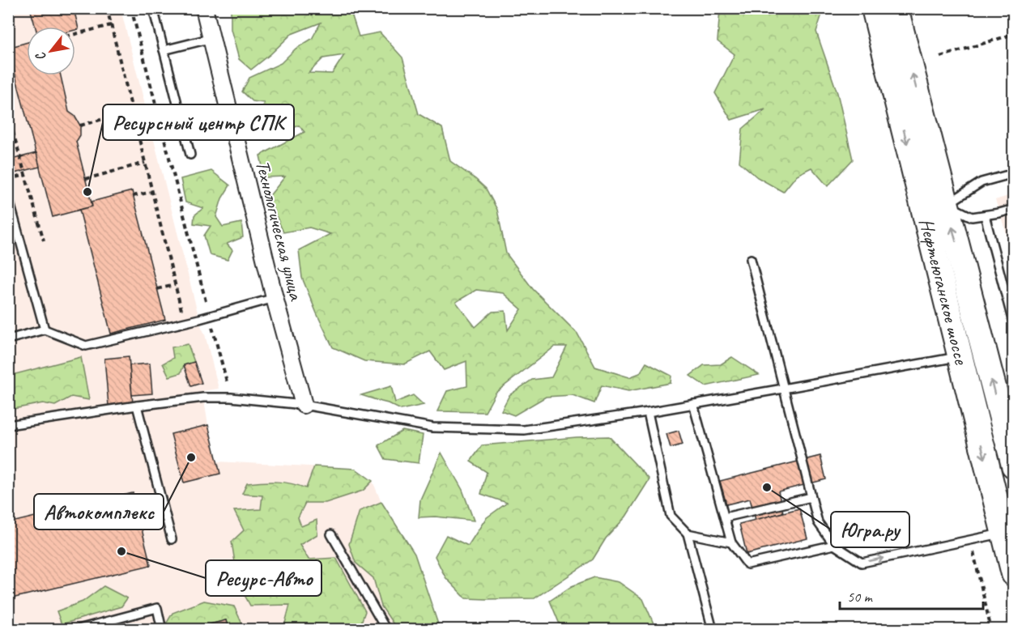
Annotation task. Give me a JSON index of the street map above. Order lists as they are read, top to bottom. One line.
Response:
{"streets":{"main road":["Нефтеюганское шоссе"],"street":["Технологическая улица"]},"places":["Ресурсный центр СПК","Автокомплекс","Югра.ру","Ресурс-Авто"],"scale_bar":"50 m","north":"bottom left"}
